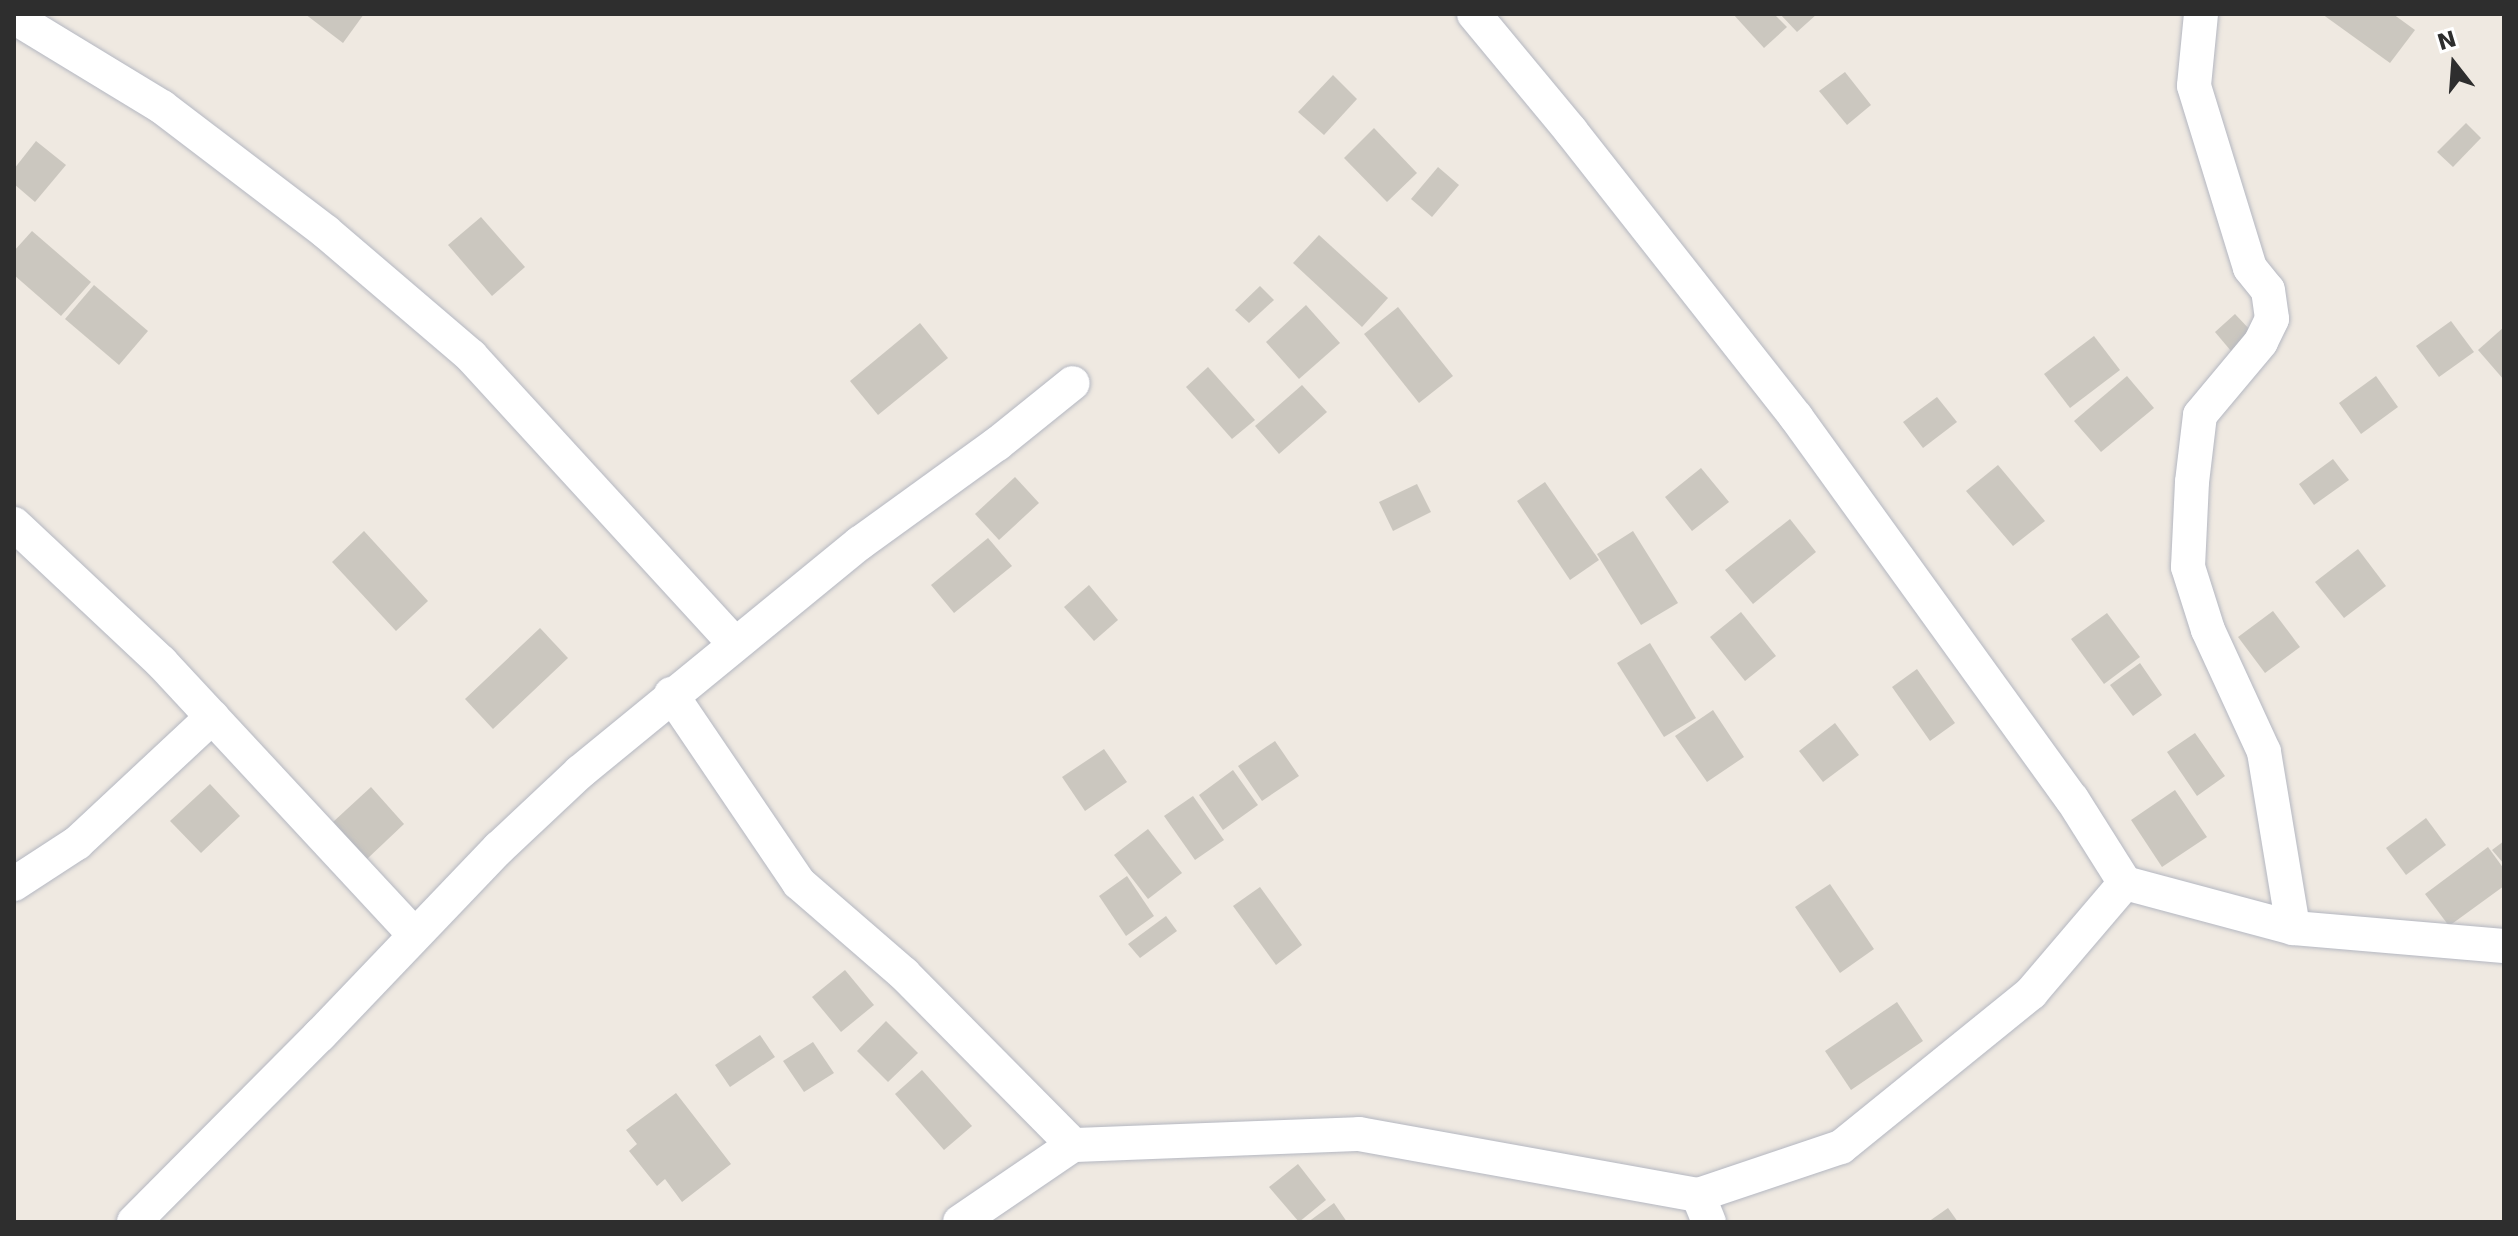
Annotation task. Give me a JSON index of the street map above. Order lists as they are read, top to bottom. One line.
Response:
{"north":"top"}
